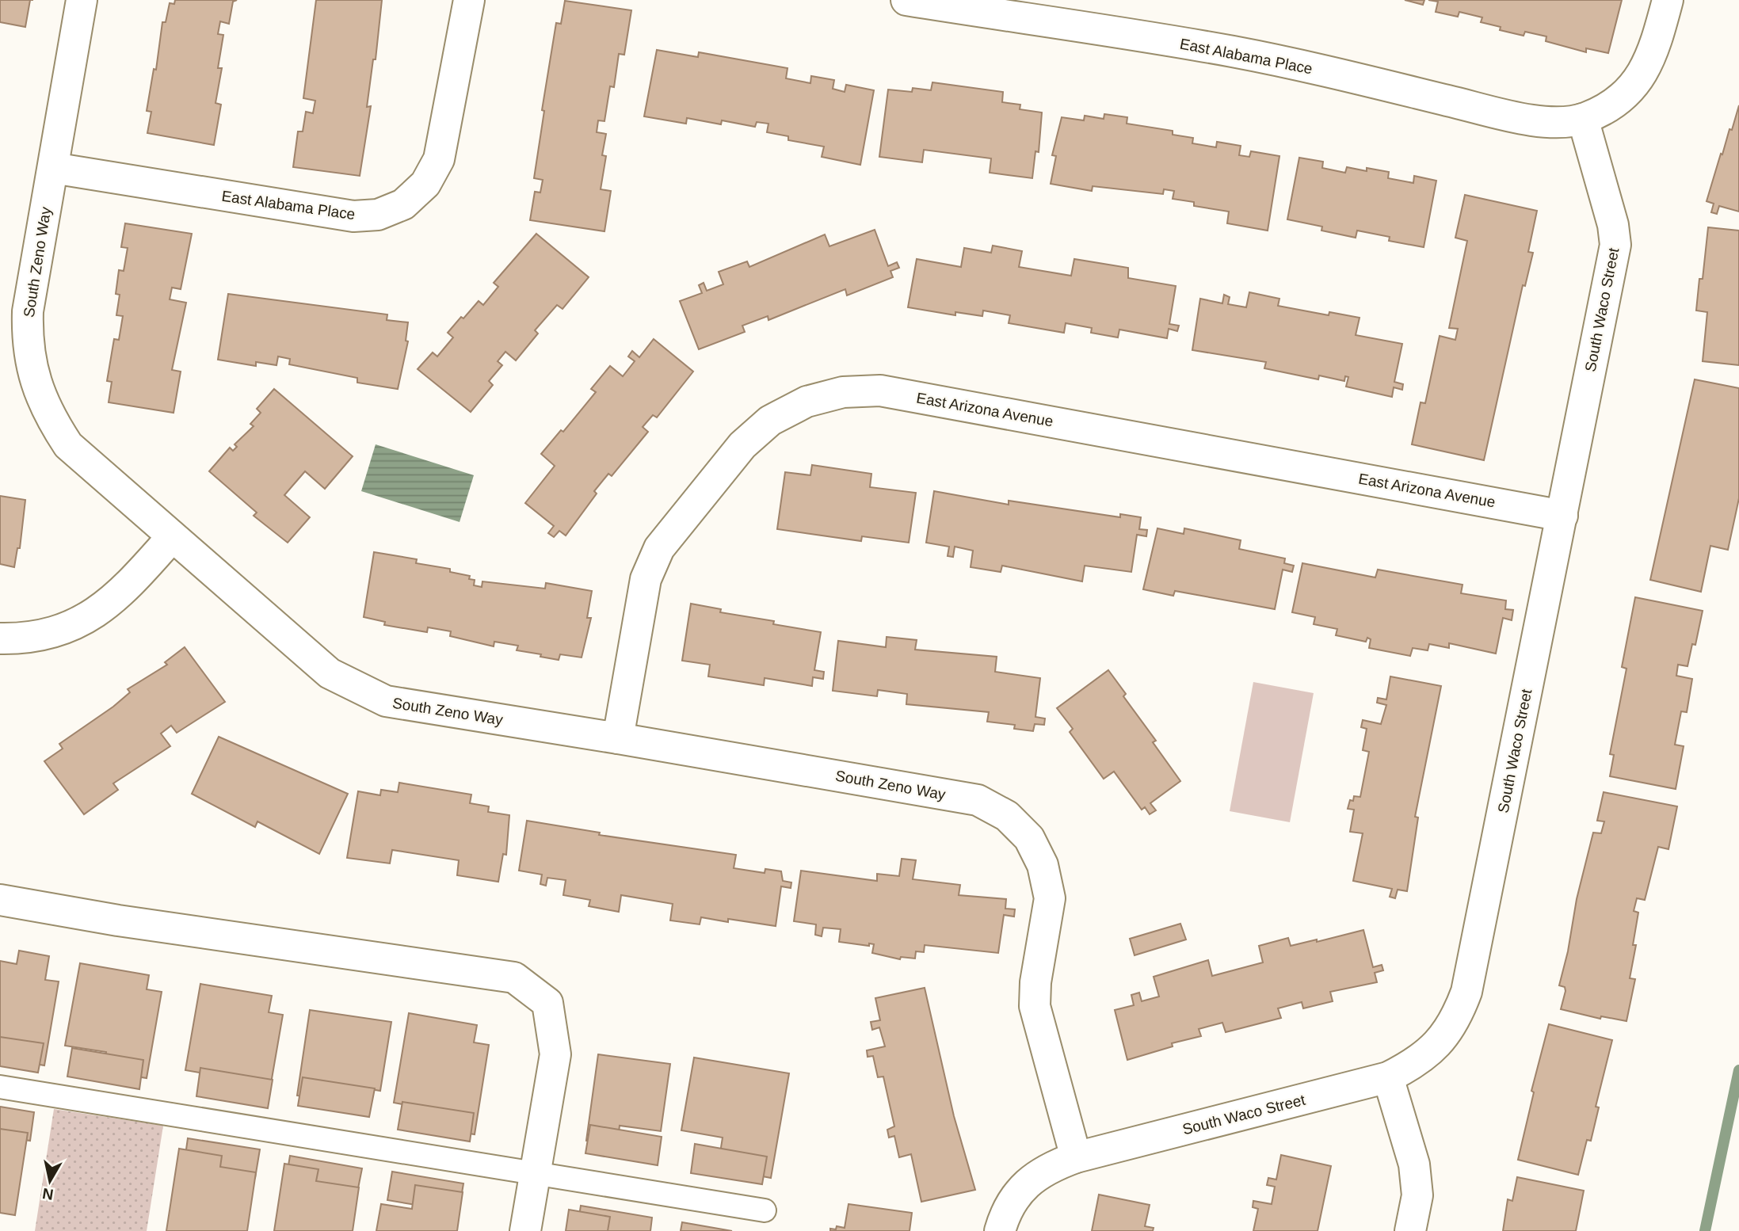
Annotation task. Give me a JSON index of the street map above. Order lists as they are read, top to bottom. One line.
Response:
{"streets":{"street":["East Alabama Place","South Zeno Way","South Waco Street","East Arizona Avenue"]},"crossings":[["East Alabama Place","South Zeno Way"],["East Alabama Place","South Waco Street"],["South Zeno Way","South Waco Street"],["South Zeno Way","East Arizona Avenue"],["South Waco Street","East Arizona Avenue"]],"north":"bottom"}
